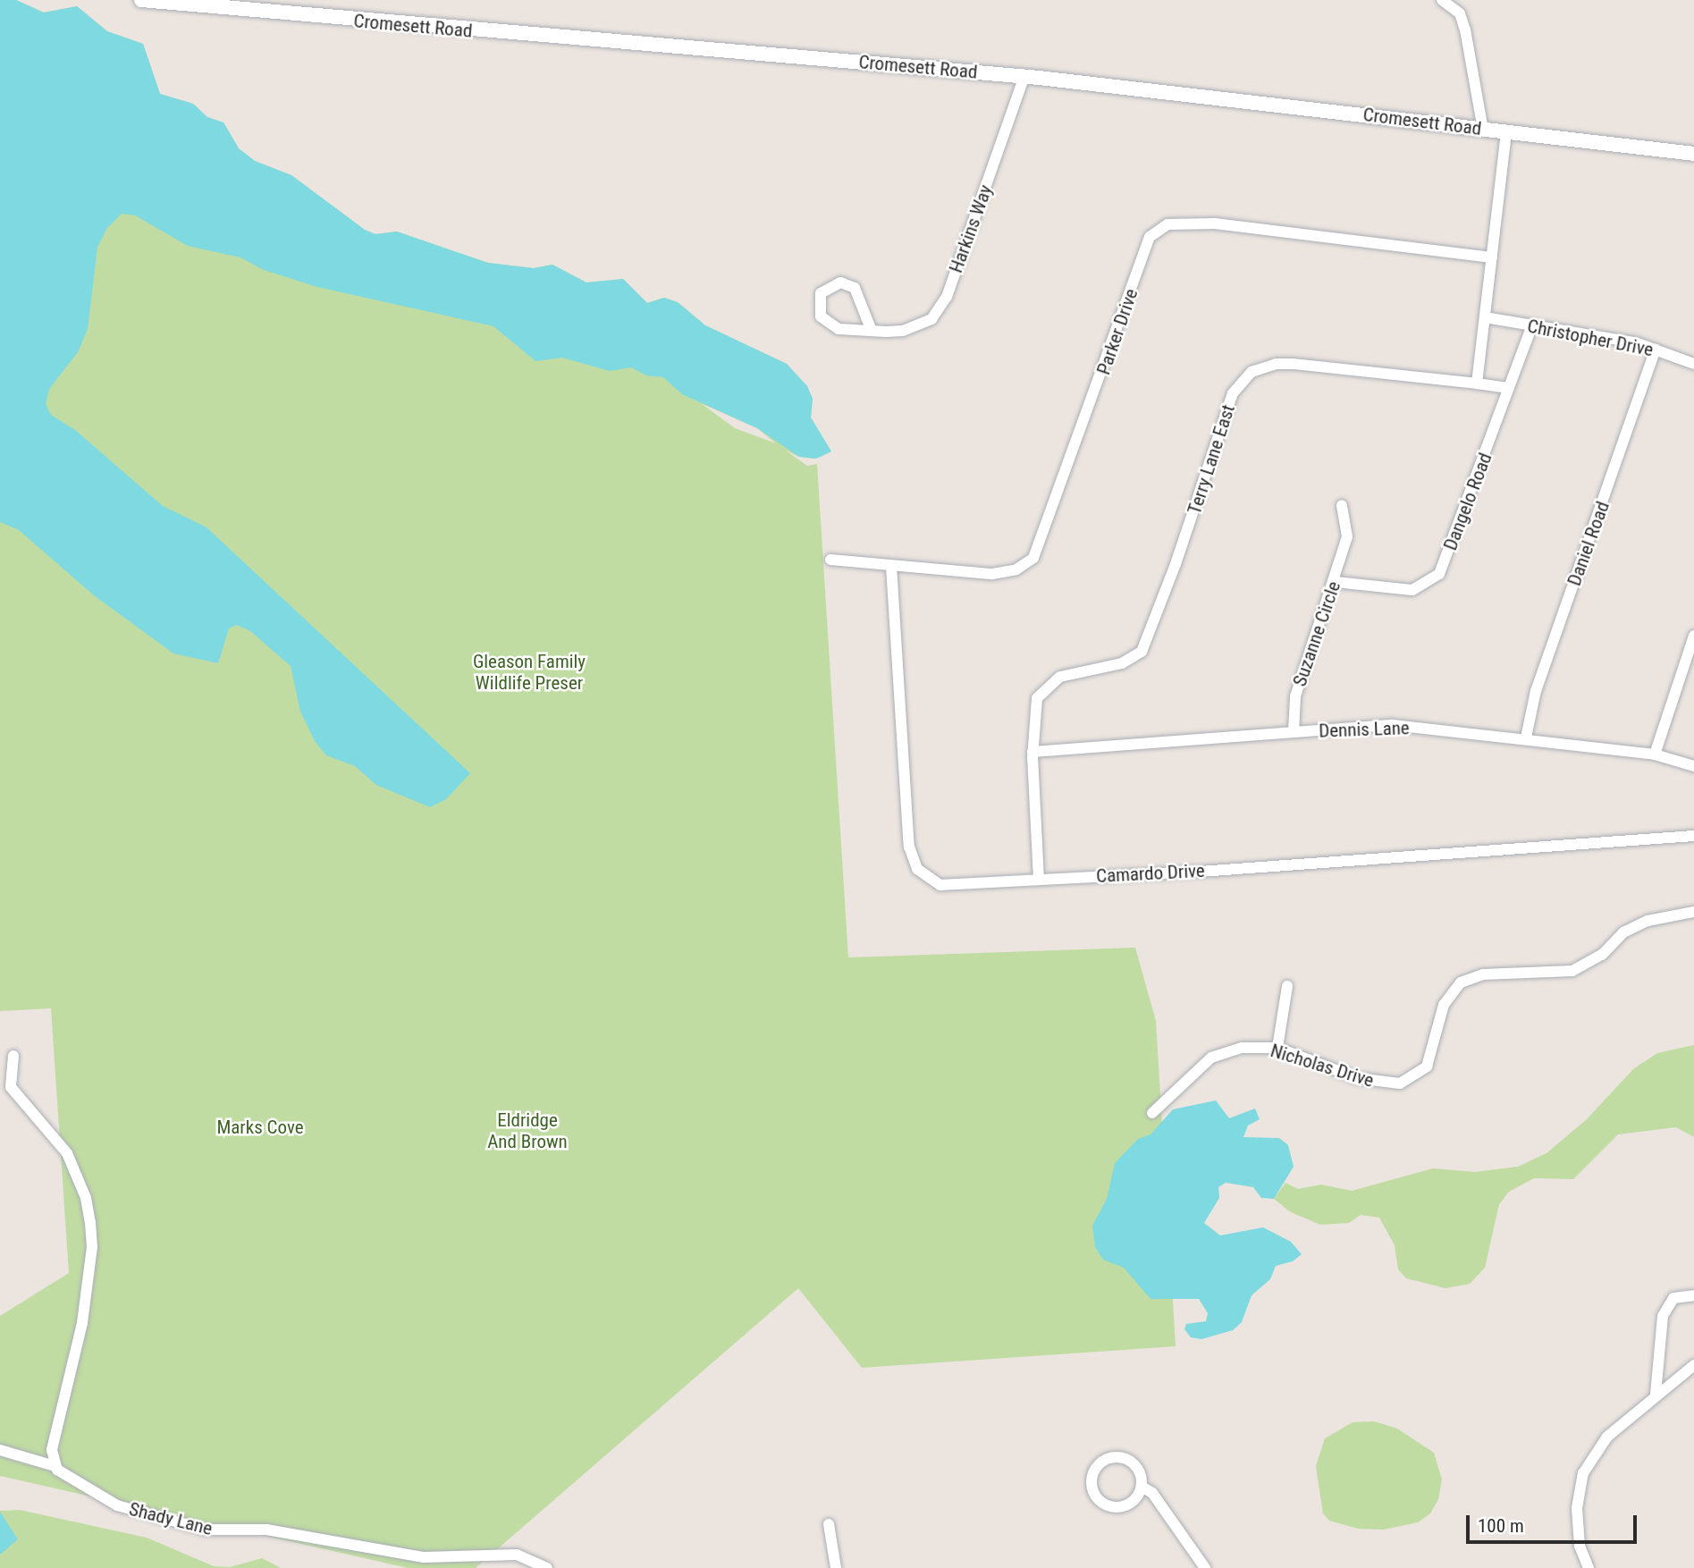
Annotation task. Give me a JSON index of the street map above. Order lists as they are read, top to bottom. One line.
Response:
{"streets":{"street":["Cromesett Road","Harkins Way","Parker Drive","Christopher Drive","Terry Lane East","Dangelo Road","Daniel Road","Suzanne Circle","Dennis Lane","Camardo Drive","Nicholas Drive","Shady Lane"]},"crossings":[["Cromesett Road","Harkins Way"],["Parker Drive","Camardo Drive"],["Christopher Drive","Dangelo Road"],["Christopher Drive","Daniel Road"],["Terry Lane East","Dangelo Road"],["Terry Lane East","Dennis Lane"],["Terry Lane East","Camardo Drive"],["Dangelo Road","Suzanne Circle"],["Daniel Road","Dennis Lane"],["Suzanne Circle","Dennis Lane"]],"parks":["Gleason Family Wildlife Preser","Eldridge And Brown","Marks Cove"],"scale_bar":"100 m"}
